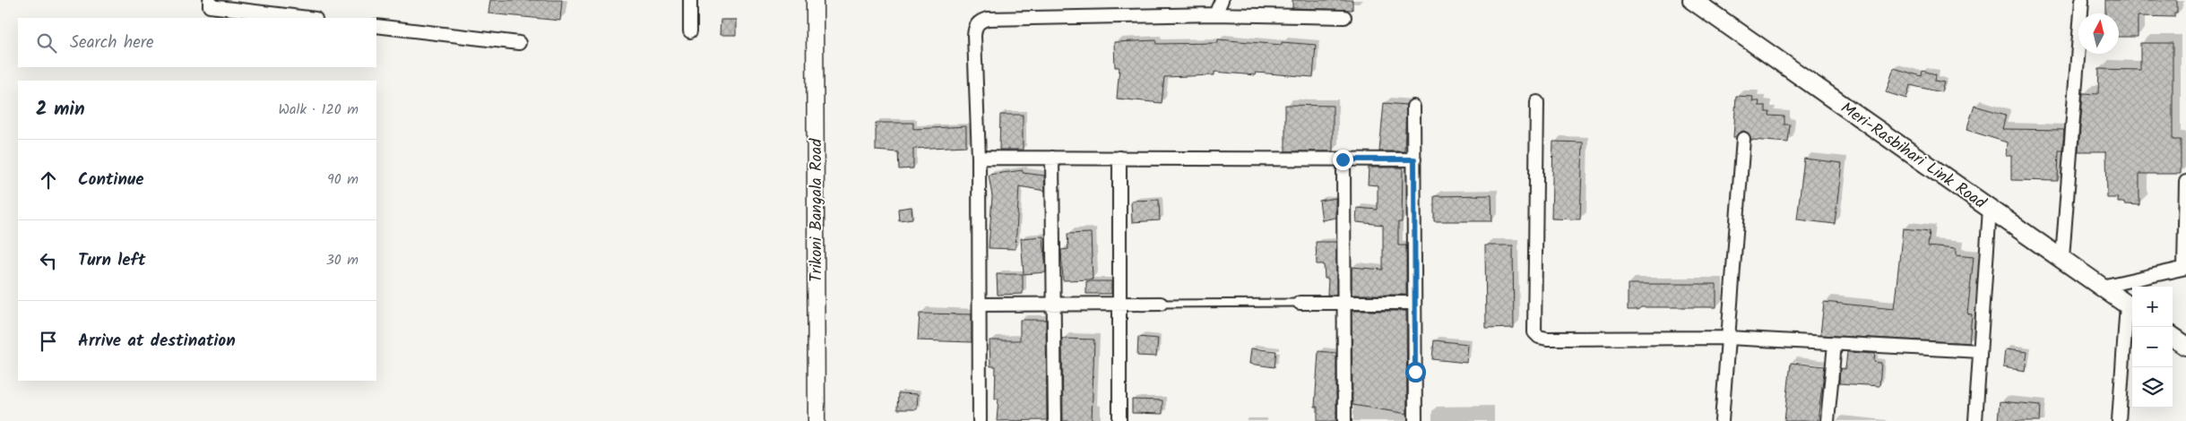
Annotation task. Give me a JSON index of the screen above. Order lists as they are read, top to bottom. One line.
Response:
{"streets":{"main road":["Meri-Rasbihari Link Road"],"street":["Trikoni Bangala Road"]},"north":"top","page":{"search":"Search here","heading":["2 min","Walk · 120 m"],"list":[["Continue","90 m"],["Turn left","30 m"],"Arrive at destination"],"map_buttons":["+","−"]}}
